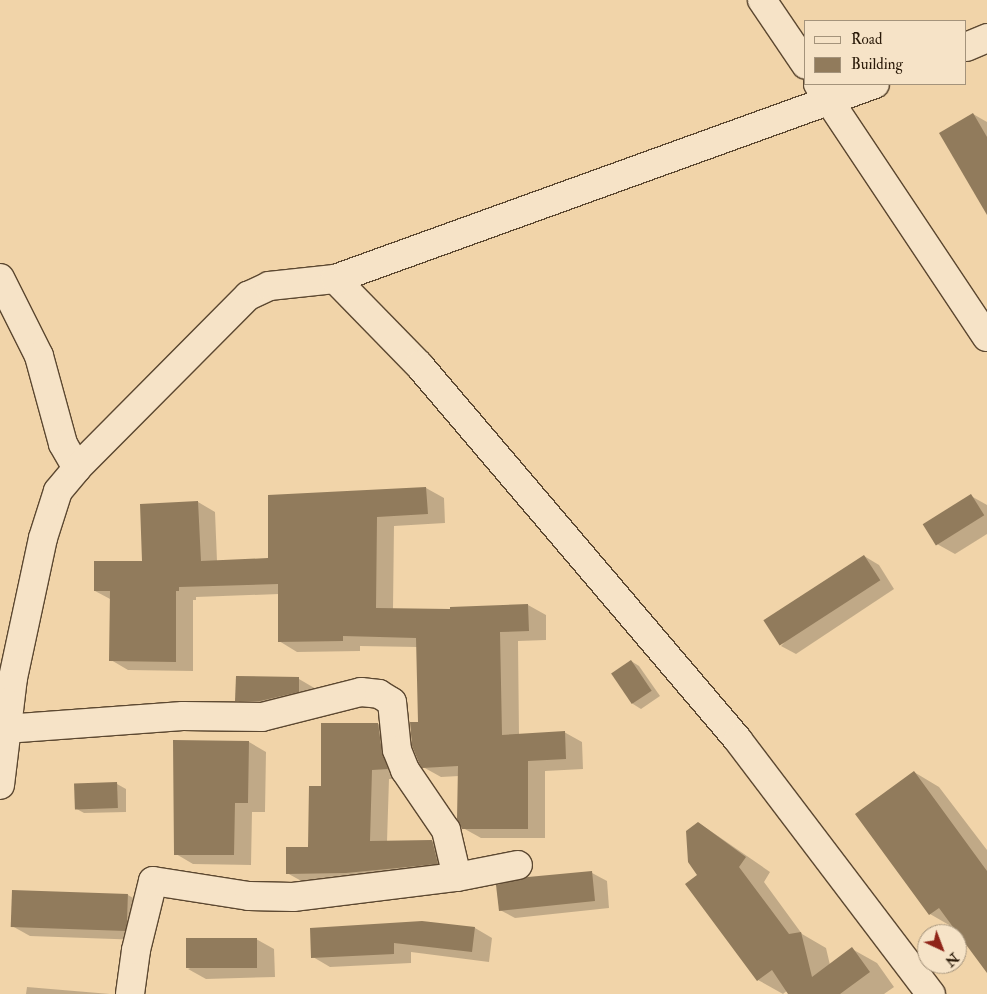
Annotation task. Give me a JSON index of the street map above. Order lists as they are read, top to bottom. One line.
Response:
{"legend":["Road","Building"],"north":"bottom right"}
